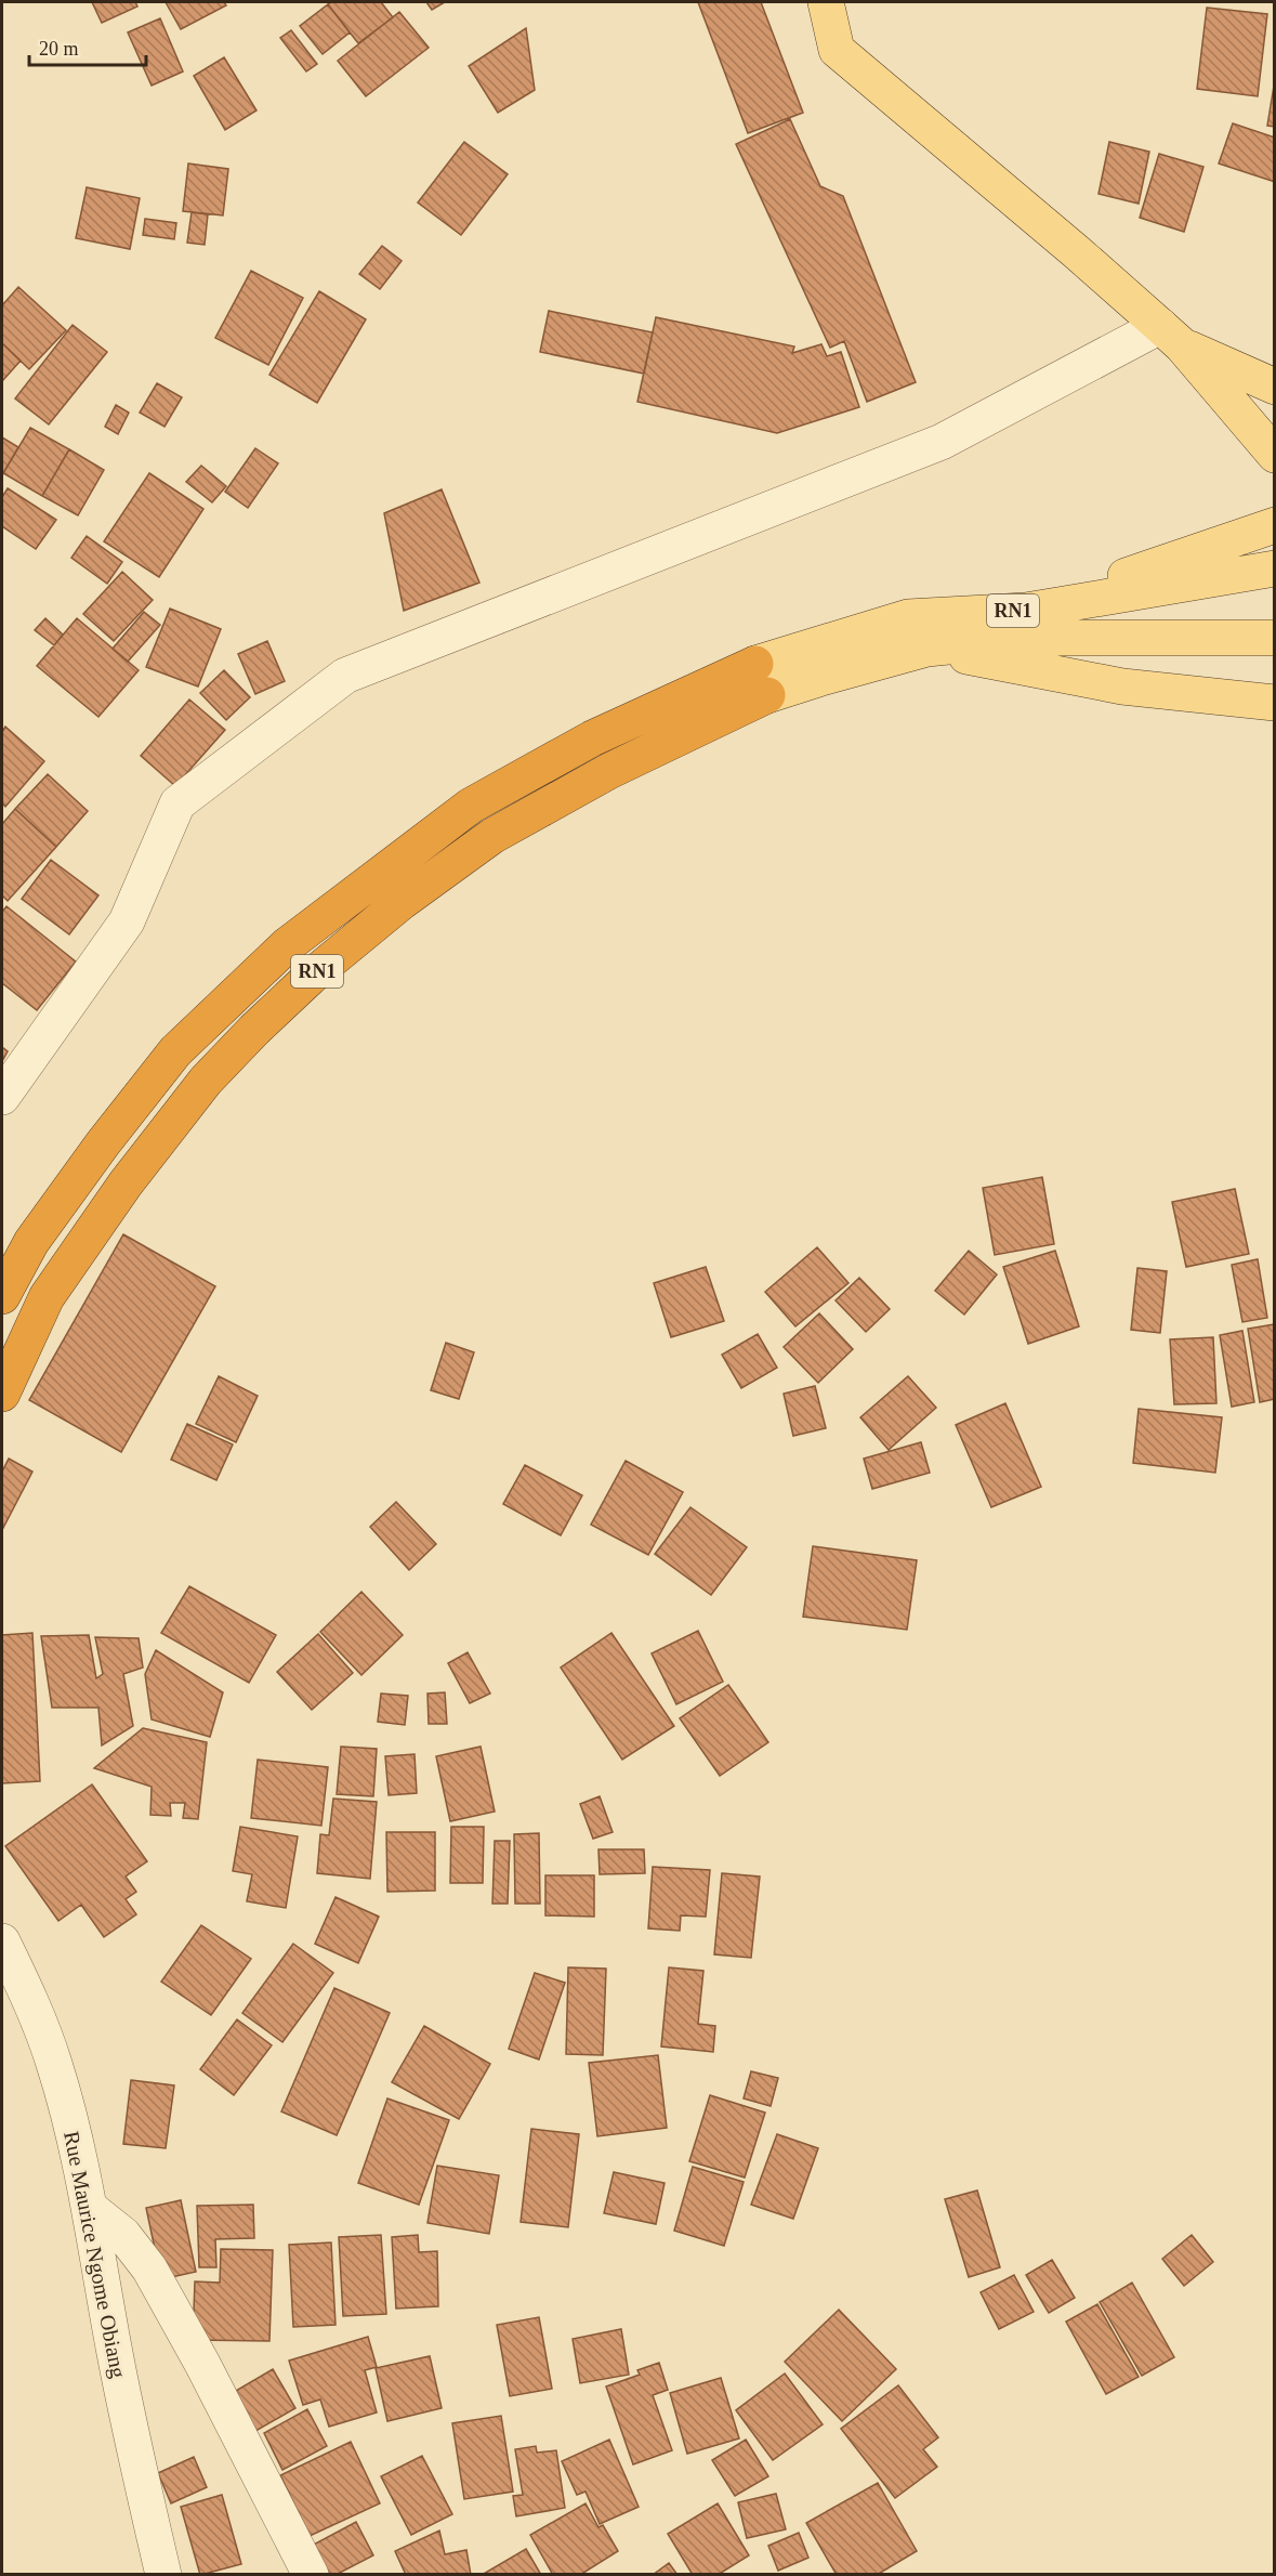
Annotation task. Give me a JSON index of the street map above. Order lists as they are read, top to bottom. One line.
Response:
{"streets":{"highway":["RN1"],"street":["Rue Maurice Ngome Obiang"]},"scale_bar":"20 m"}
